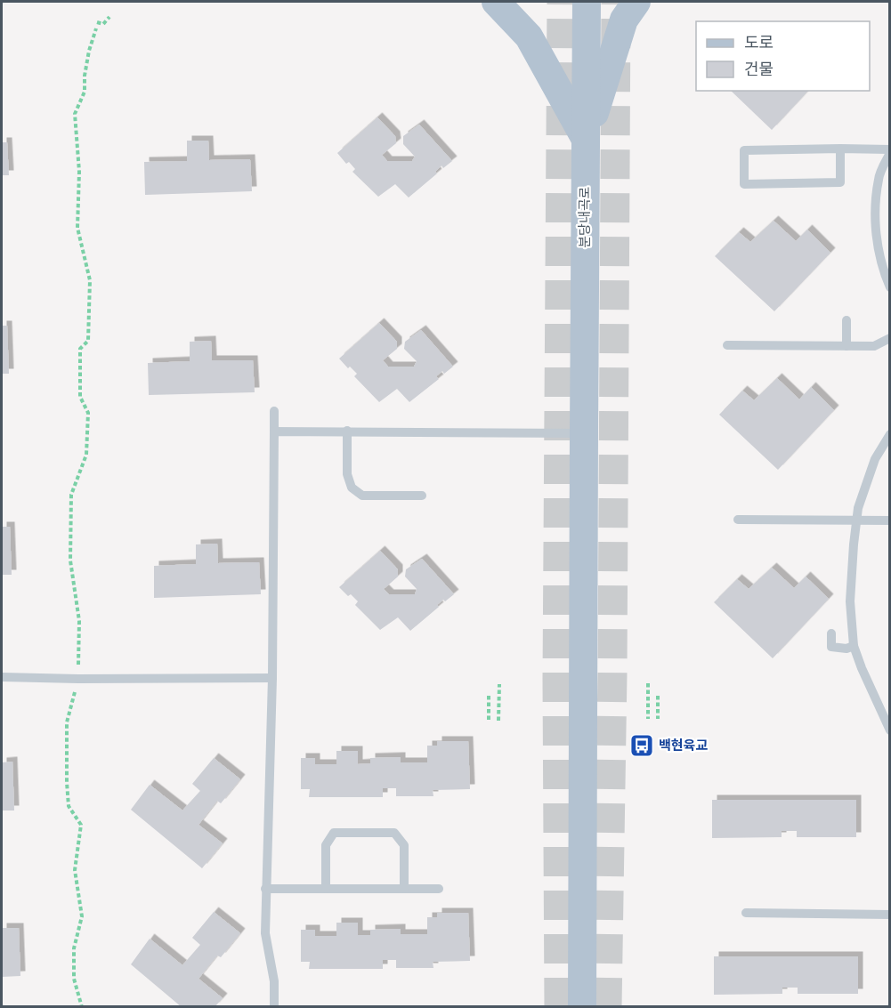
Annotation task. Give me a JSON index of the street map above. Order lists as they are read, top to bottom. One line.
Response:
{"streets":{"main road":["분당내곡로"]},"places":{"bus stop":["백현육교"]},"legend":["도로","건물"]}
